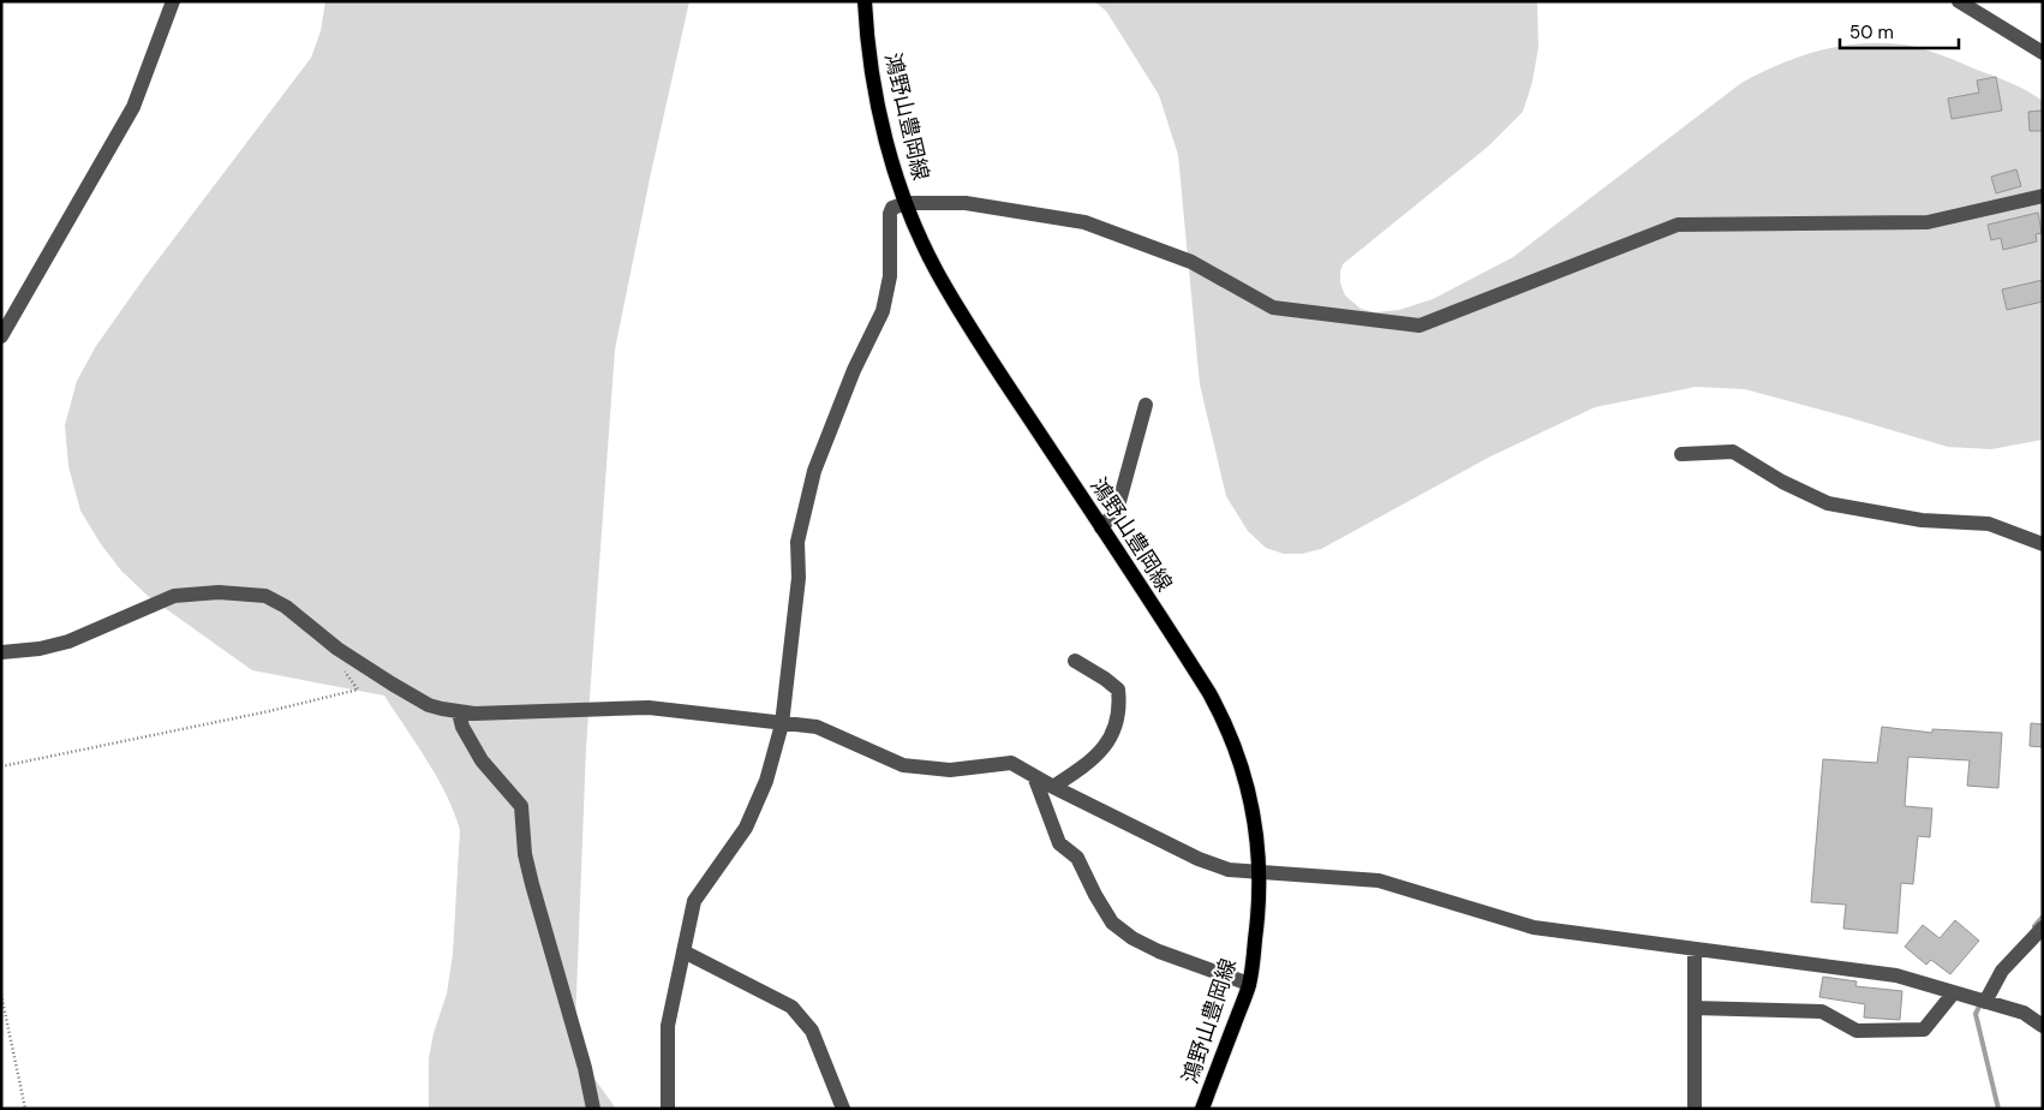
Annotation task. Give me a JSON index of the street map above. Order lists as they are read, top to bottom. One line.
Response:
{"streets":{"main road":["鴻野山豊岡線"]},"scale_bar":"50 m"}
